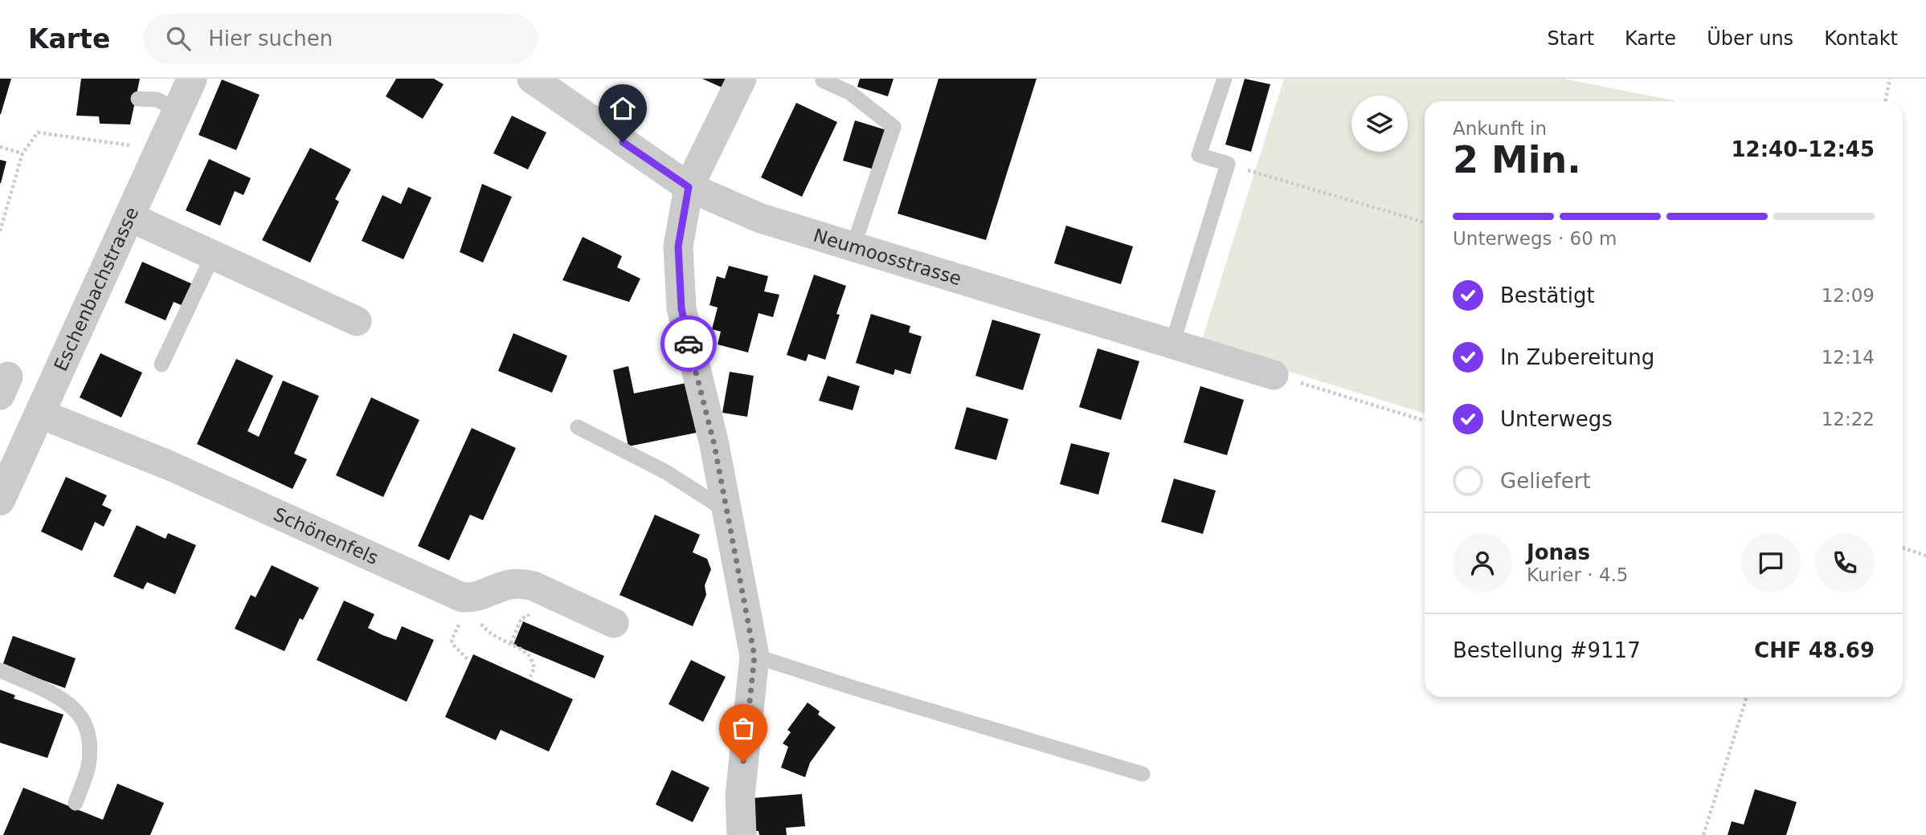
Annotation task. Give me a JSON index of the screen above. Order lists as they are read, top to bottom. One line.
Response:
{"streets":{"street":["Neumoosstrasse","Eschenbachstrasse","Schönenfels"]},"crossings":[["Eschenbachstrasse","Schönenfels"]],"page":{"header":"Karte","search":"Hier suchen","nav":["Start","Karte","Über uns","Kontakt"],"heading":["2 Min.","Ankunft in","12:40–12:45"],"panel":["Jonas","Kurier · 4.5","Bestellung #9117","CHF 48.69"],"bar":"Unterwegs · 60 m","list":[["Bestätigt","12:09"],["In Zubereitung","12:14"],["Unterwegs","12:22"],"Geliefert"]}}
